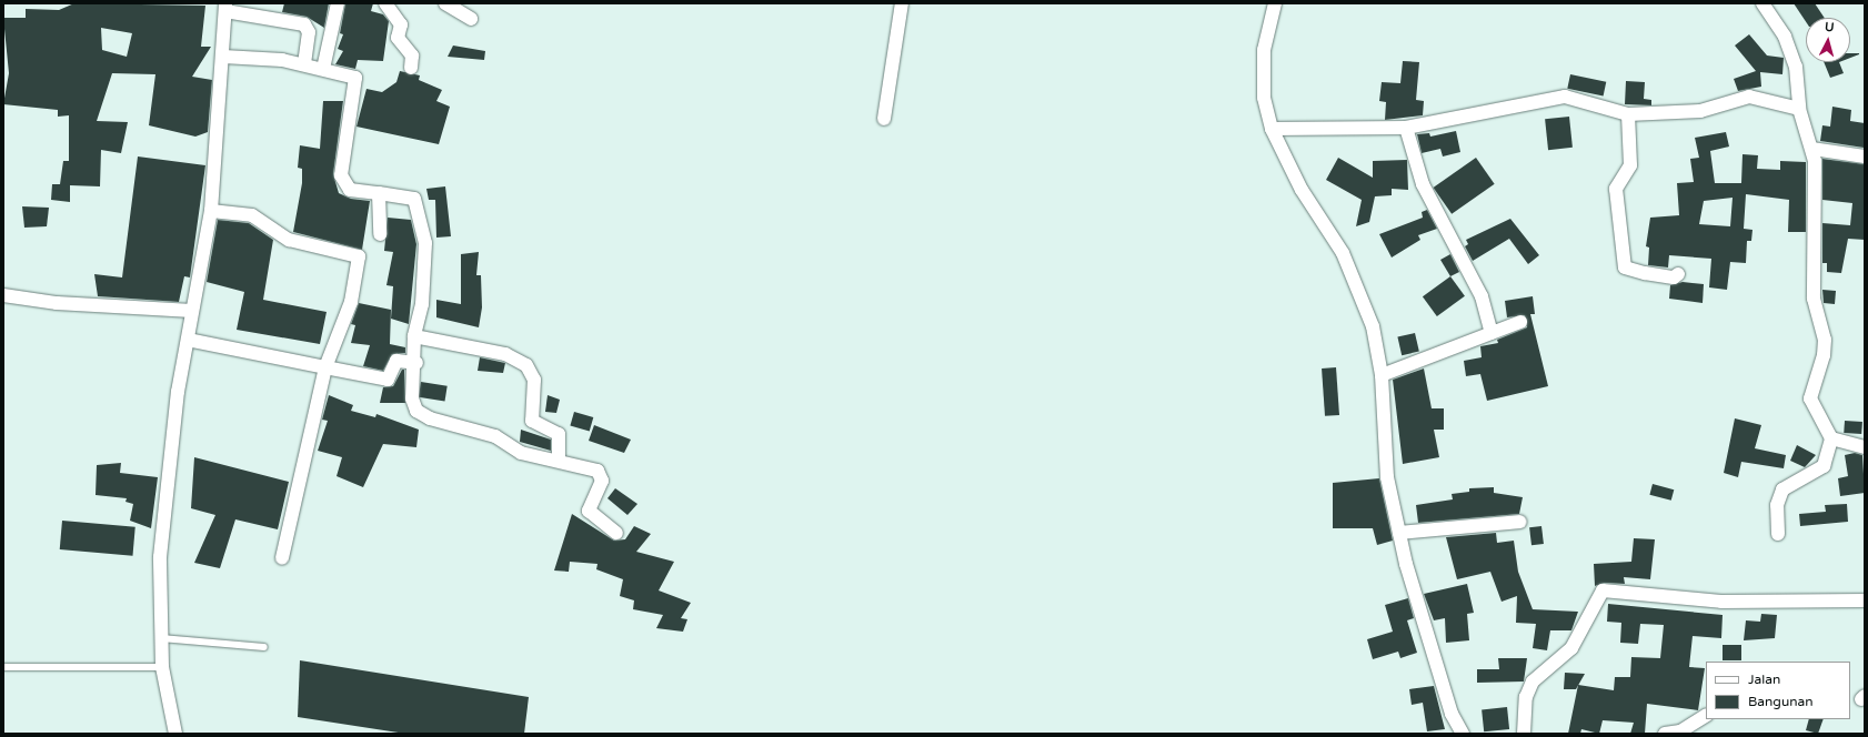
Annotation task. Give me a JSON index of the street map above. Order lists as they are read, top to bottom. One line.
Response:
{"legend":["Jalan","Bangunan"],"north":"top"}
